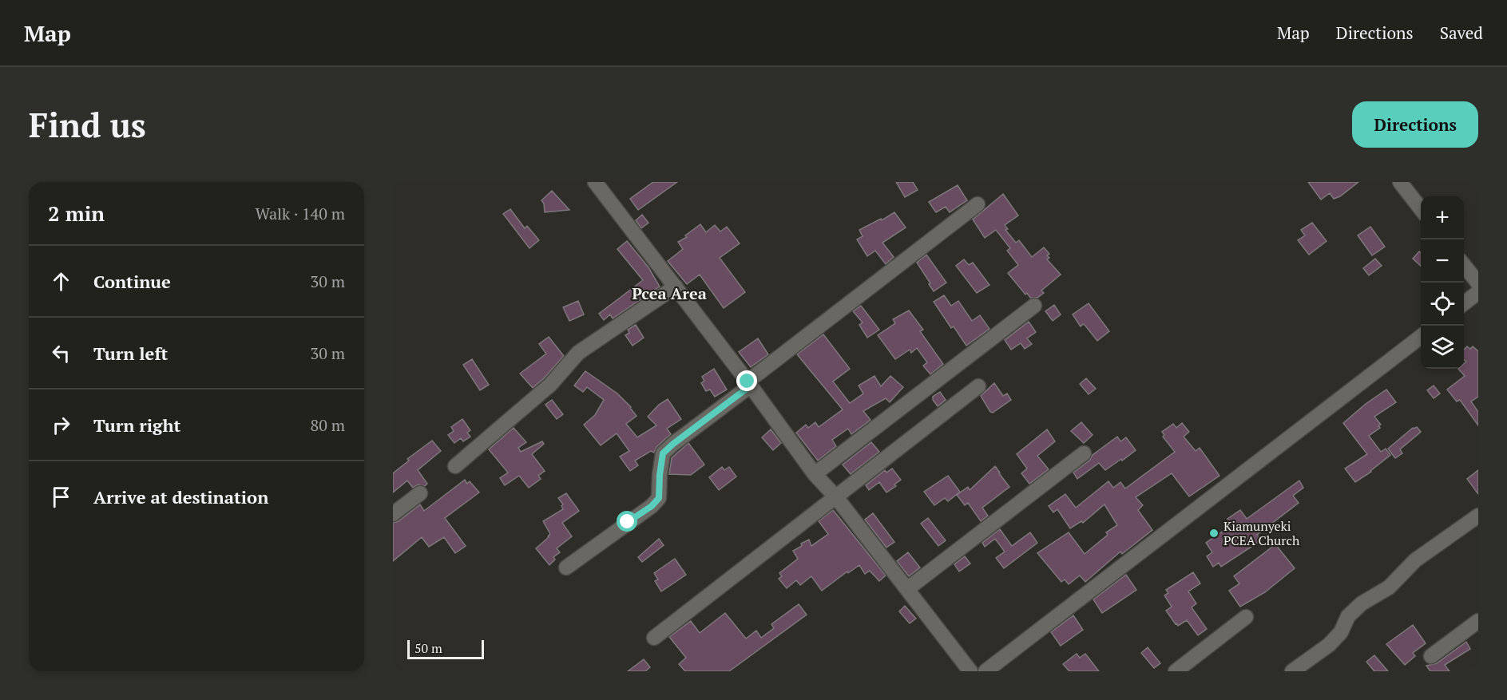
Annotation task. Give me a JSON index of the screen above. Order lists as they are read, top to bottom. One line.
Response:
{"districts":["Pcea Area"],"places":["Kiamunyeki PCEA Church"],"scale_bar":"50 m","page":{"header":"Map","nav":["Map","Directions","Saved"],"buttons":"Directions","title":"Find us","heading":["2 min","Walk · 140 m"],"map_buttons":["+","−"],"list":[["Continue","30 m"],["Turn left","30 m"],["Turn right","80 m"],"Arrive at destination"],"scale":"50 m"}}
